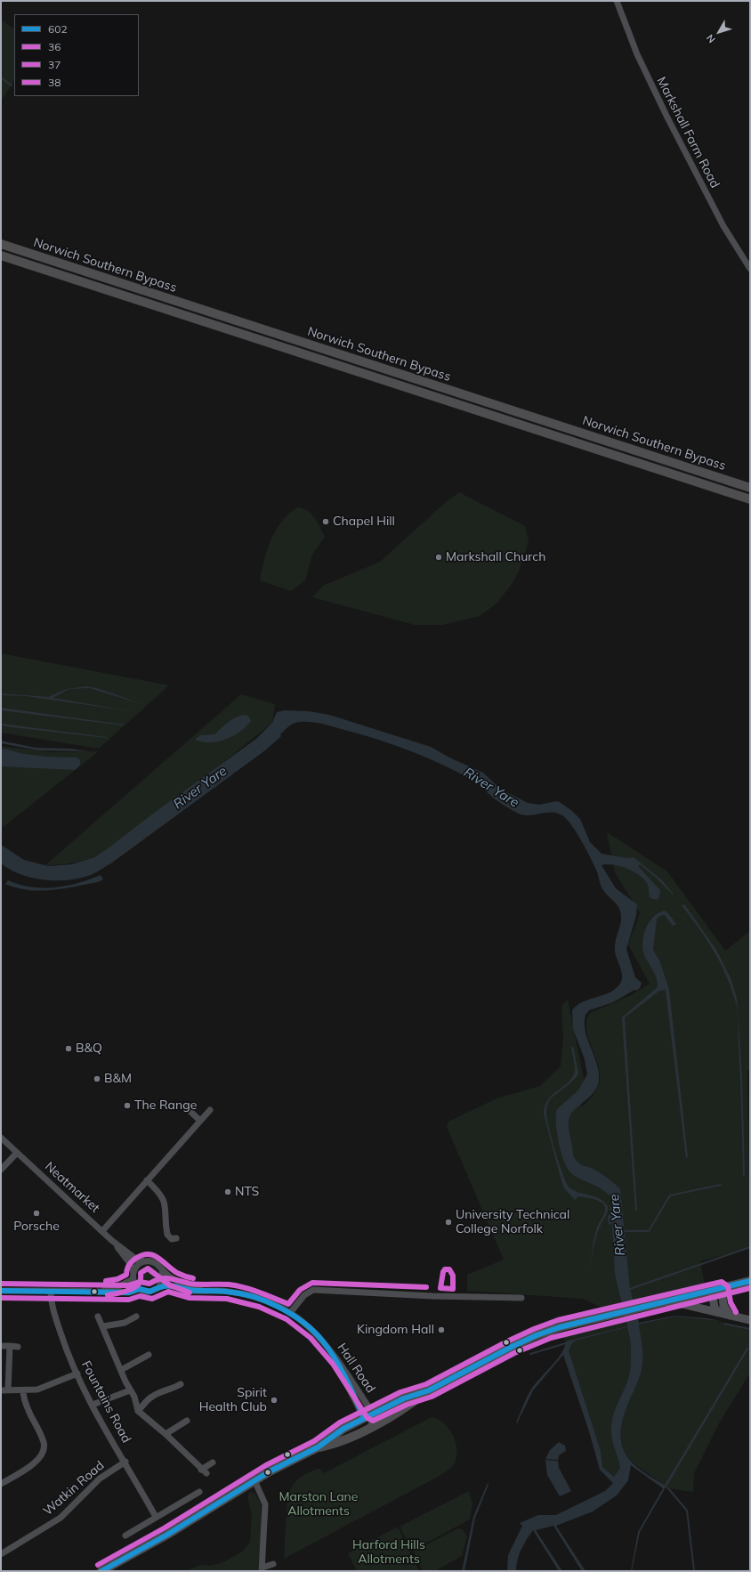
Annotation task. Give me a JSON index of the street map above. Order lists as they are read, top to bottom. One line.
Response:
{"streets":{"highway":["Norwich Southern Bypass"],"street":["Markshall Farm Road","Neatmarket","Hall Road","Fountains Road","Watkin Road"]},"crossings":[["Neatmarket","Hall Road"],["Hall Road","Fountains Road"],["Fountains Road","Watkin Road"]],"water":["River Yare"],"parks":["Marston Lane Allotments","Harford Hills Allotments"],"places":["Chapel Hill","Markshall Church","B&Q","B&M","The Range","NTS","Porsche","University Technical College Norfolk","Kingdom Hall","Spirit Health Club"],"lines":["transit line 38","transit line 36","transit line 602","transit line 37"],"legend":["602","36","37","38"],"north":"bottom left"}
